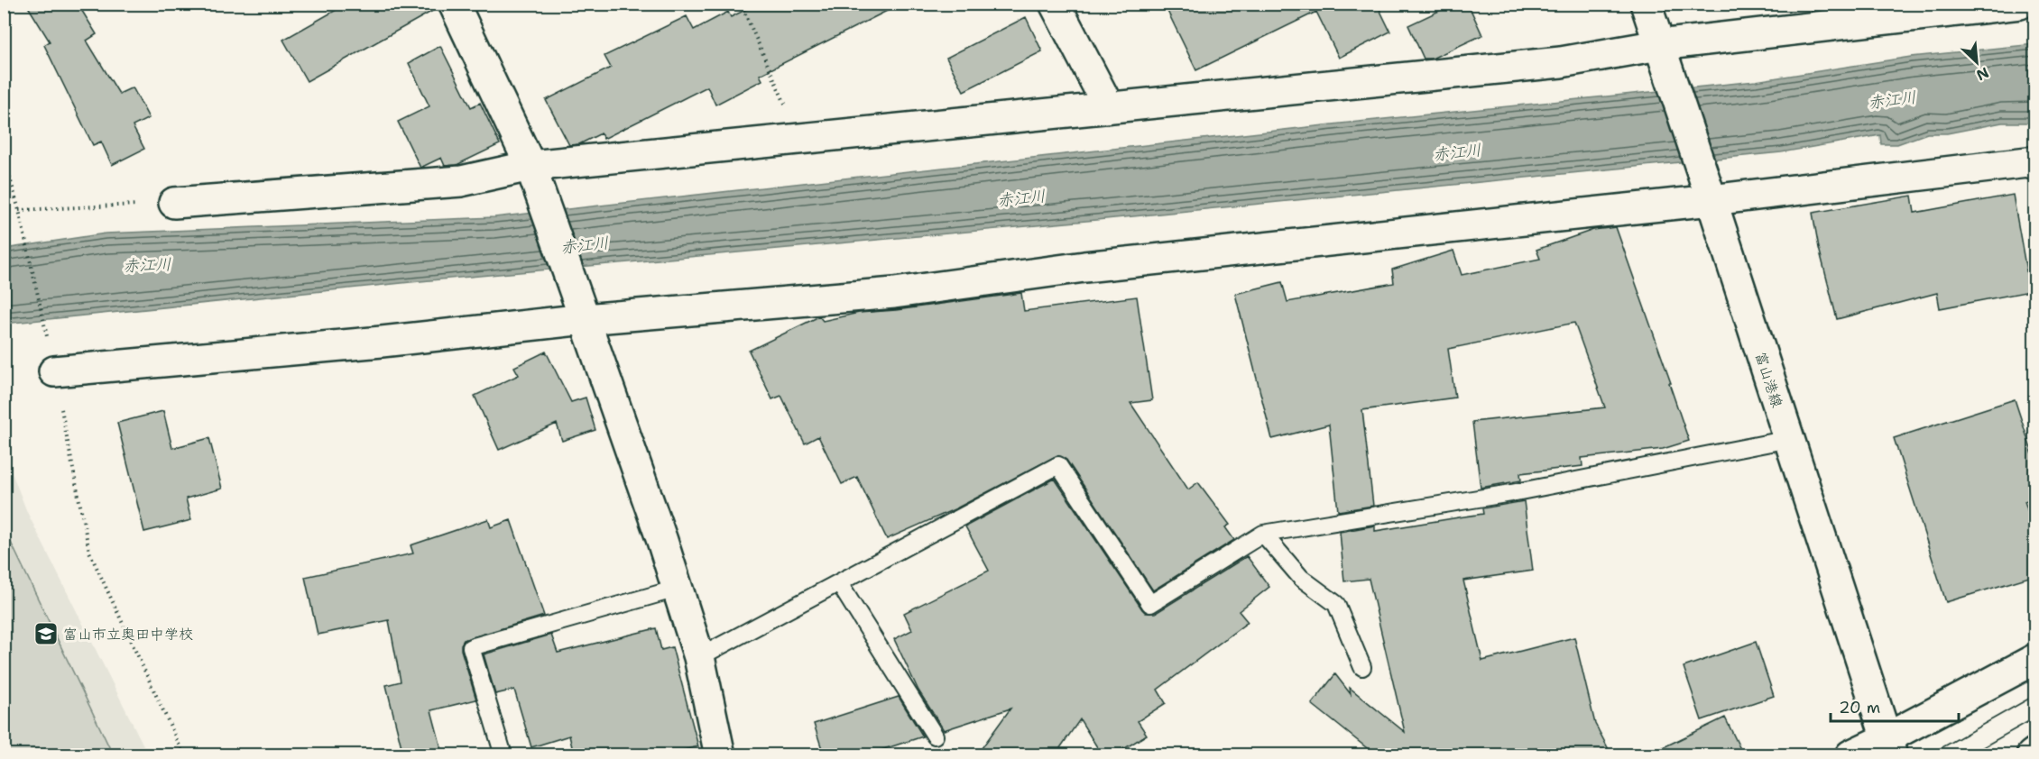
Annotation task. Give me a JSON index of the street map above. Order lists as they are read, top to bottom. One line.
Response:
{"streets":{"street":["富山港線"]},"water":["赤江川"],"places":{"school or university":["富山市立奥田中学校"]},"scale_bar":"20 m","north":"bottom right"}
